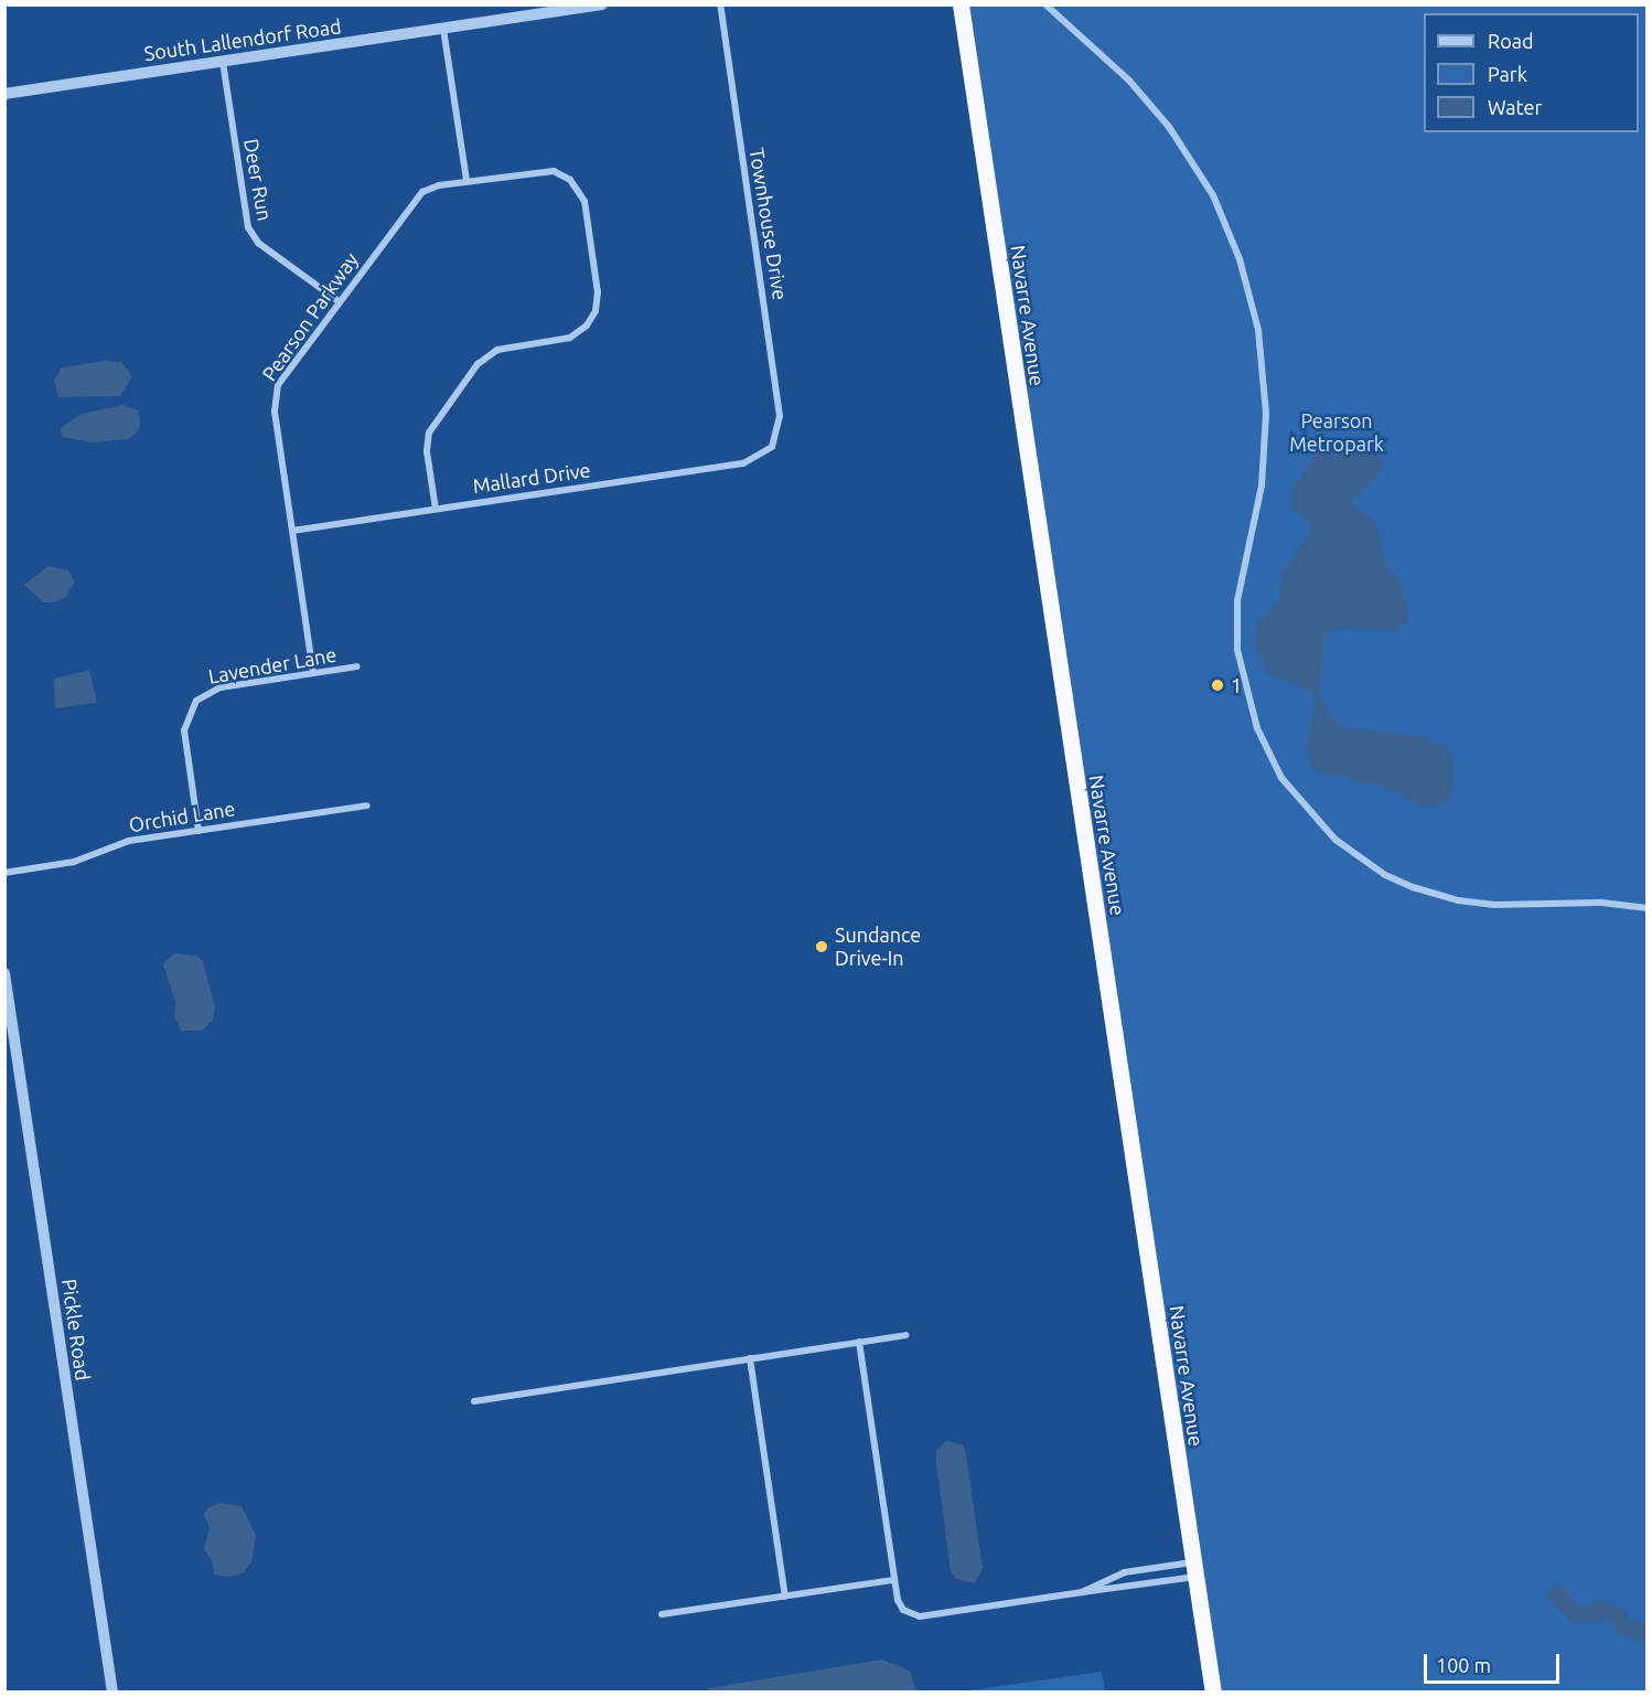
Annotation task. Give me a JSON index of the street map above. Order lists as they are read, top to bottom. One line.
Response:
{"streets":{"highway":["Navarre Avenue"],"street":["South Lallendorf Road","Deer Run","Townhouse Drive","Pearson Parkway","Mallard Drive","Lavender Lane","Orchid Lane","Pickle Road"]},"crossings":[["South Lallendorf Road","Deer Run"],["Deer Run","Pearson Parkway"],["Townhouse Drive","Mallard Drive"],["Pearson Parkway","Mallard Drive"],["Pearson Parkway","Lavender Lane"],["Lavender Lane","Orchid Lane"]],"parks":["Pearson Metropark"],"places":["1","Sundance Drive-In"],"legend":["Road","Park","Water"],"scale_bar":"100 m"}
